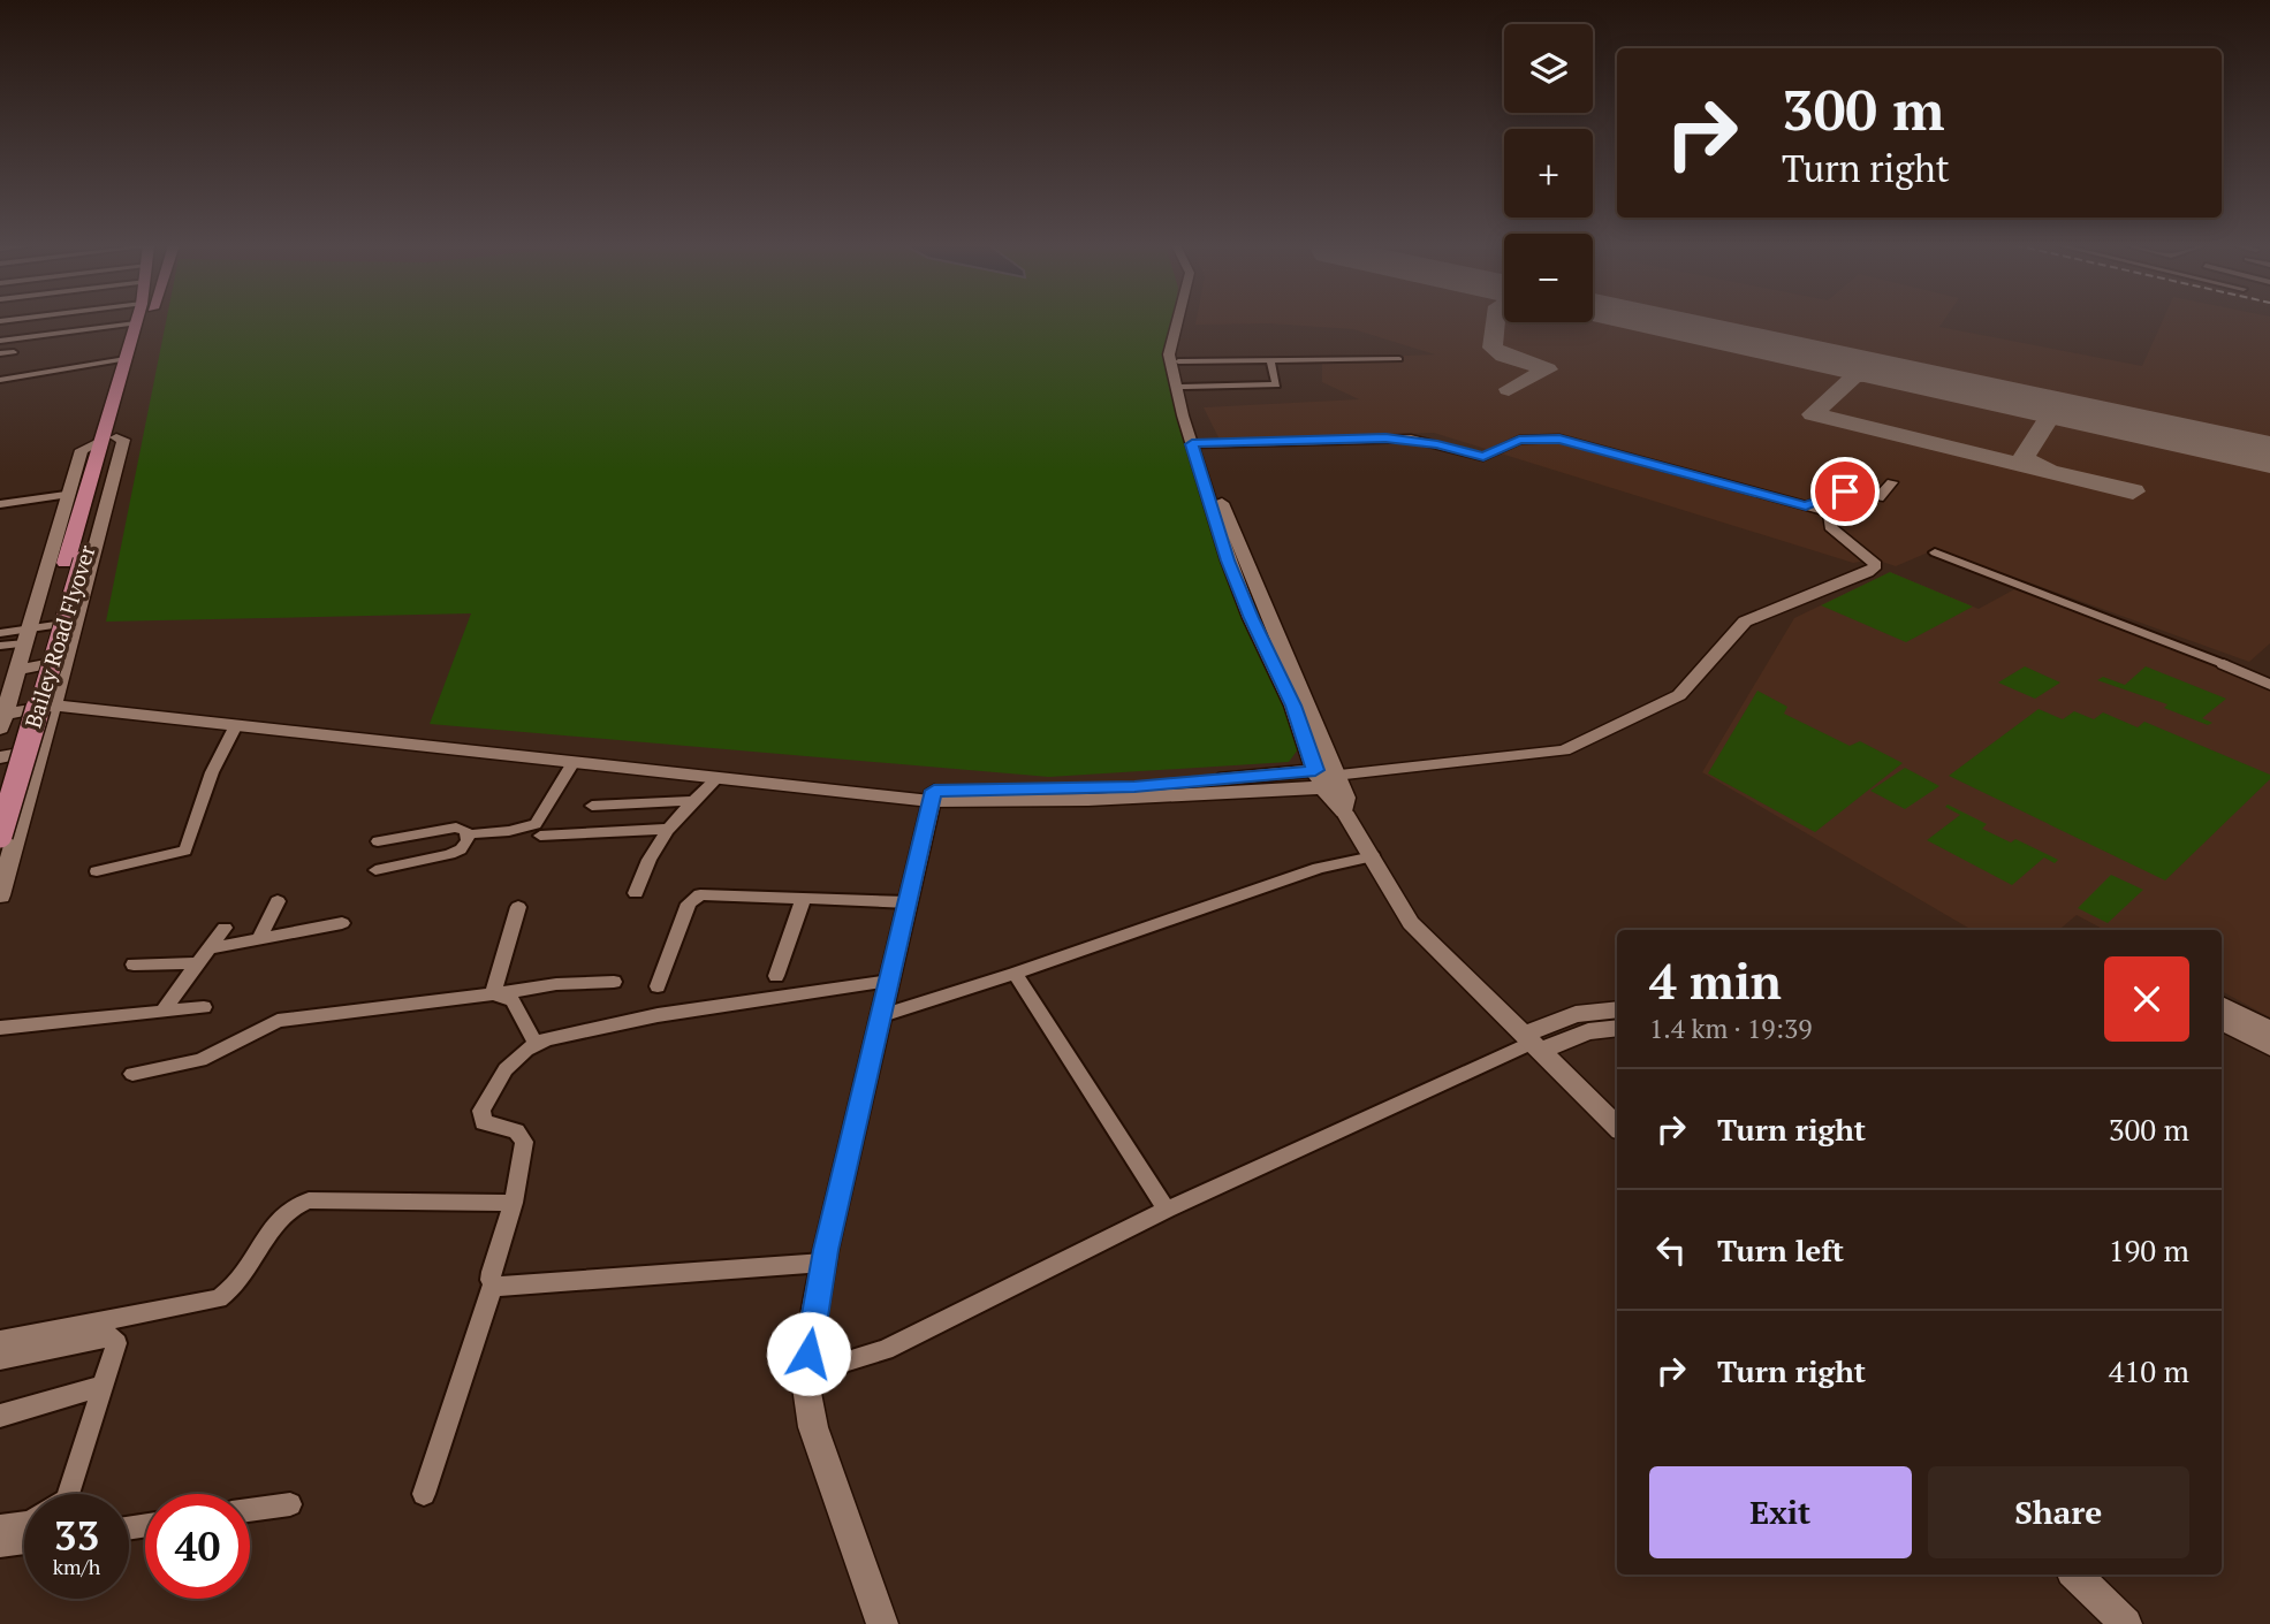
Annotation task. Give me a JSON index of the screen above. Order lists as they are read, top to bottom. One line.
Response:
{"streets":{"highway":["Bailey Road Flyover"]},"page":{"map_buttons":["+","−"],"turn":["300 m","Turn right"],"heading":["4 min","1.4 km · 19:39"],"list":[{"name":"Turn right","value":"300 m"},{"name":"Turn left","value":"190 m"},{"name":"Turn right","value":"410 m"}],"buttons":["Exit","Share"],"speed":"33 km/h","limit":"40"}}
